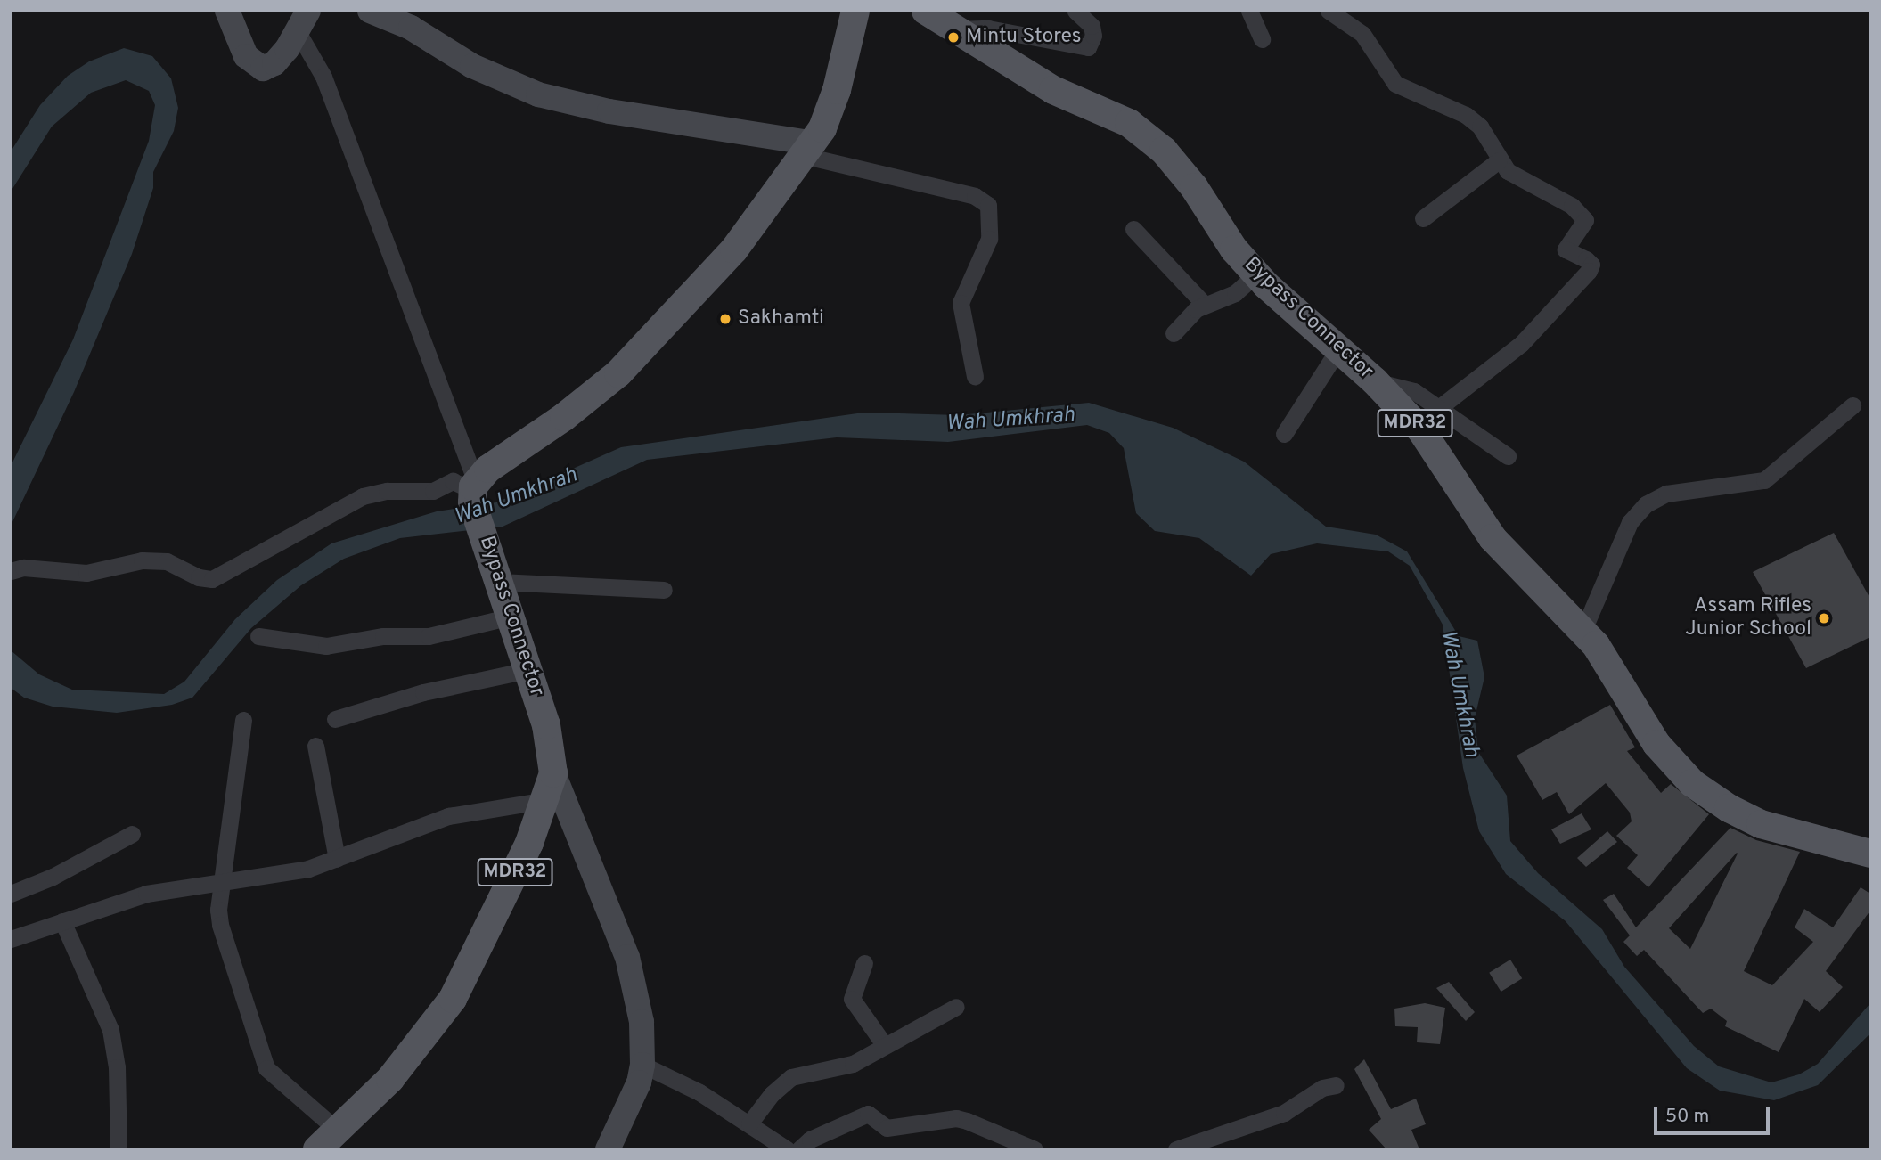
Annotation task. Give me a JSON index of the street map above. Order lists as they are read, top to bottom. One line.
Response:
{"streets":{"main road":["Bypass Connector","MDR32"]},"water":["Wah Umkhrah"],"places":["Mintu Stores","Sakhamti","Assam Rifles Junior School"],"scale_bar":"50 m"}
